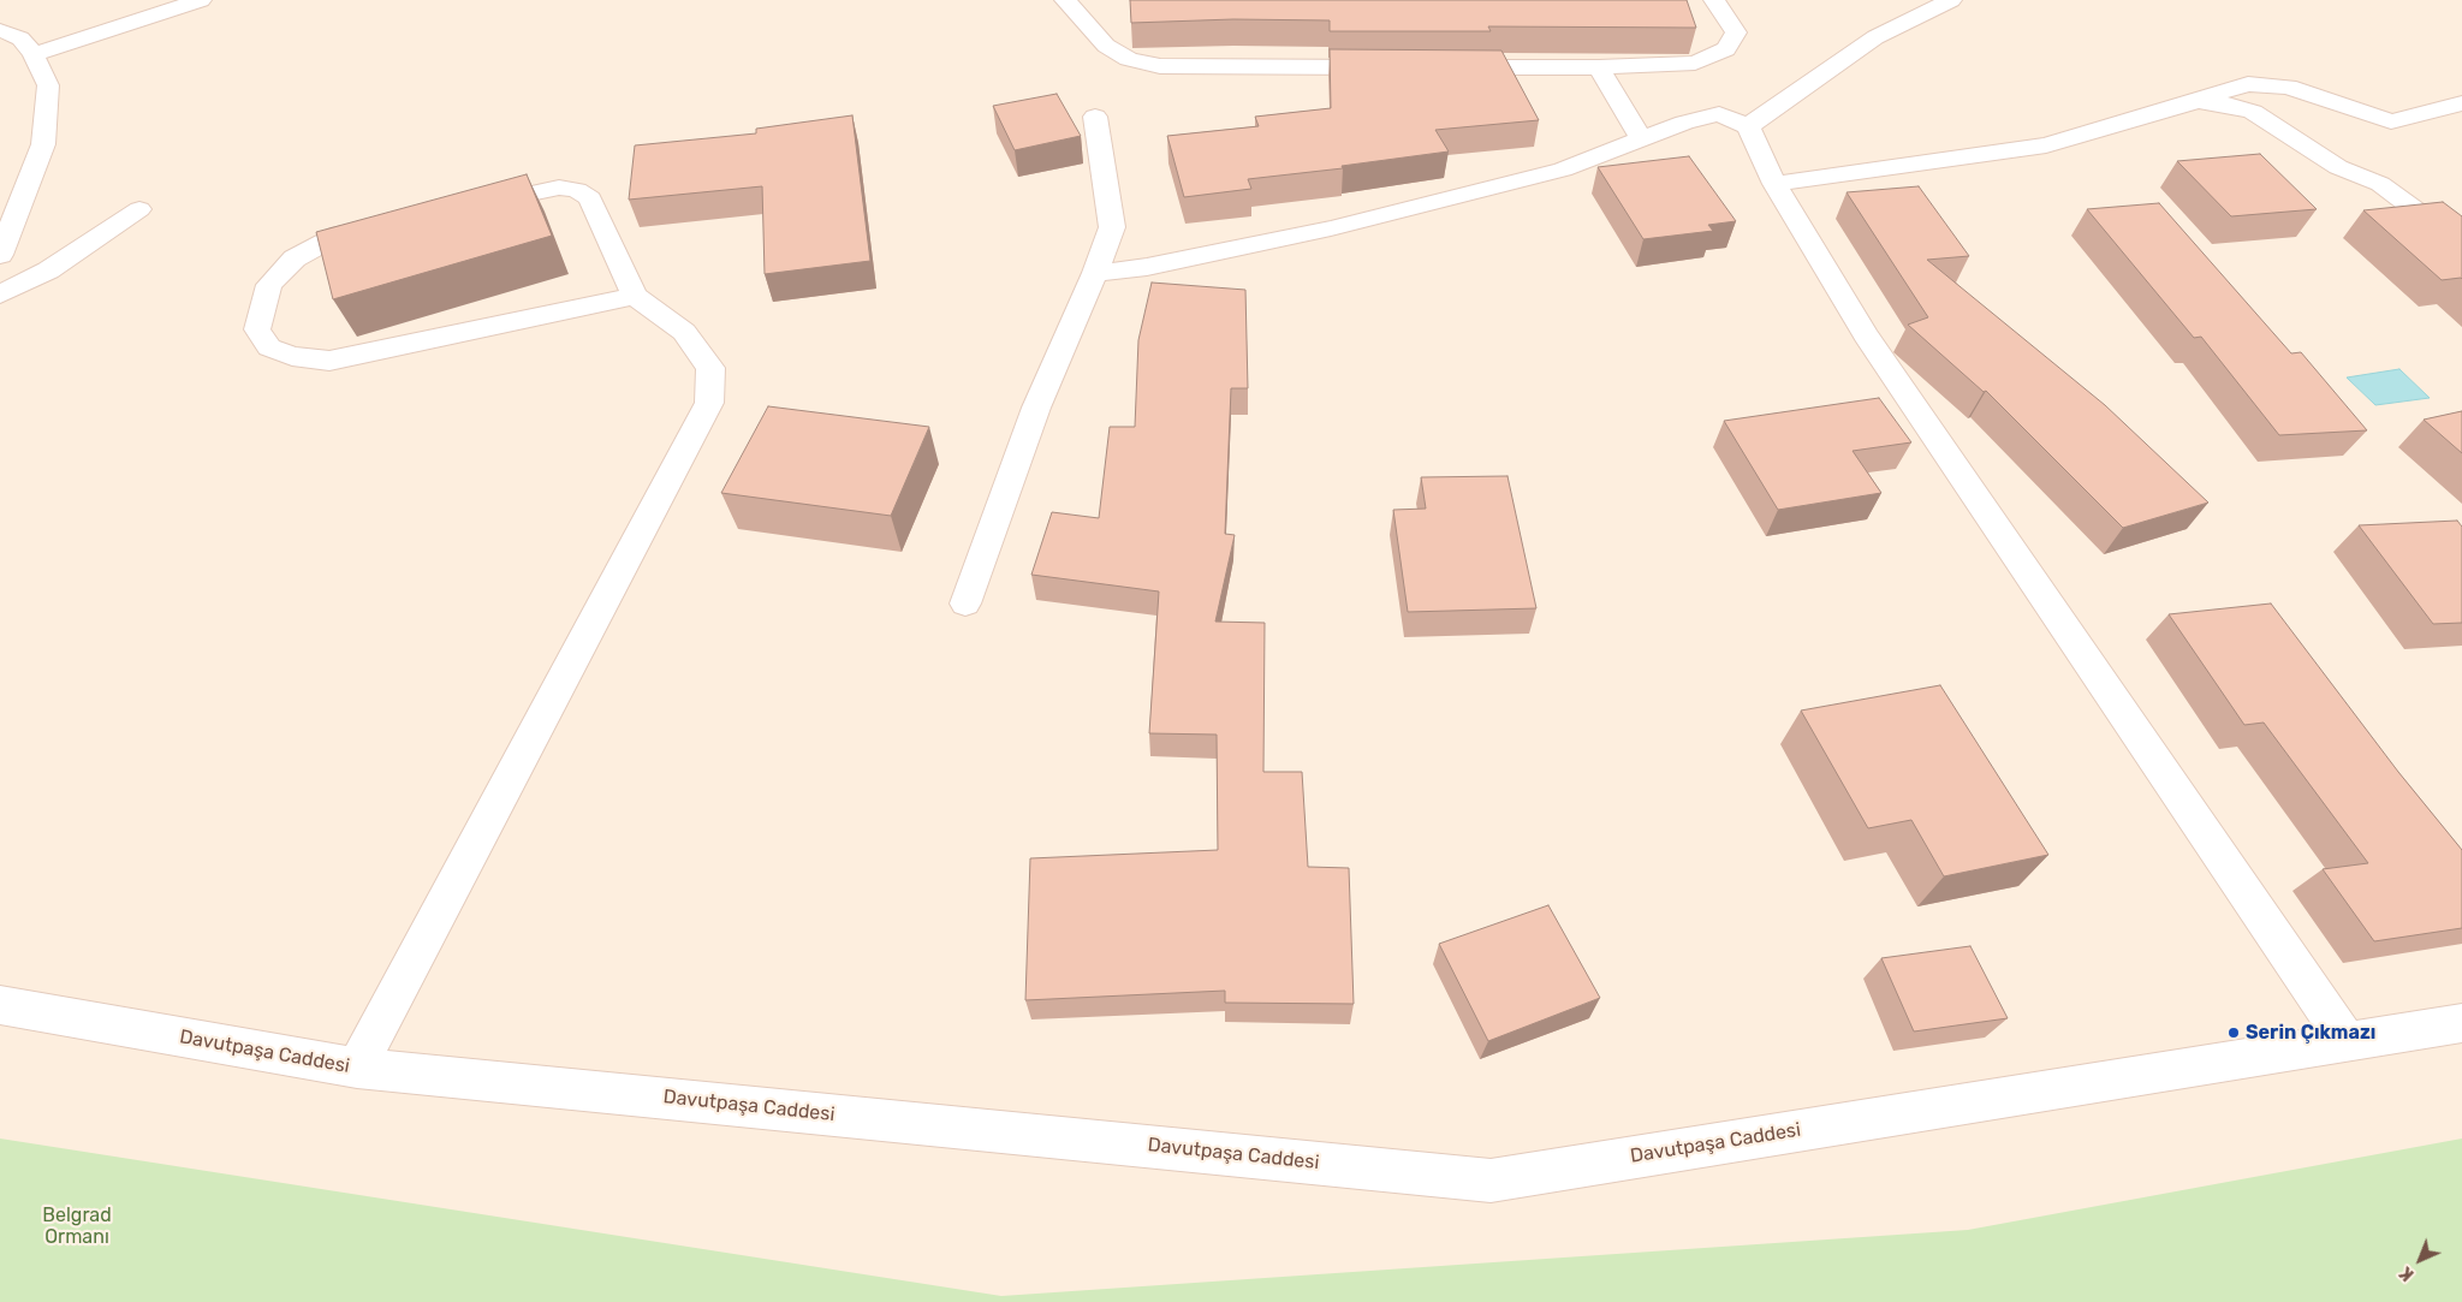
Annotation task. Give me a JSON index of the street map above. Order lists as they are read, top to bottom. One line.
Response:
{"streets":{"street":["Davutpaşa Caddesi"]},"parks":["Belgrad Ormanı"],"places":["Serin Çıkmazı"],"north":"bottom left"}
